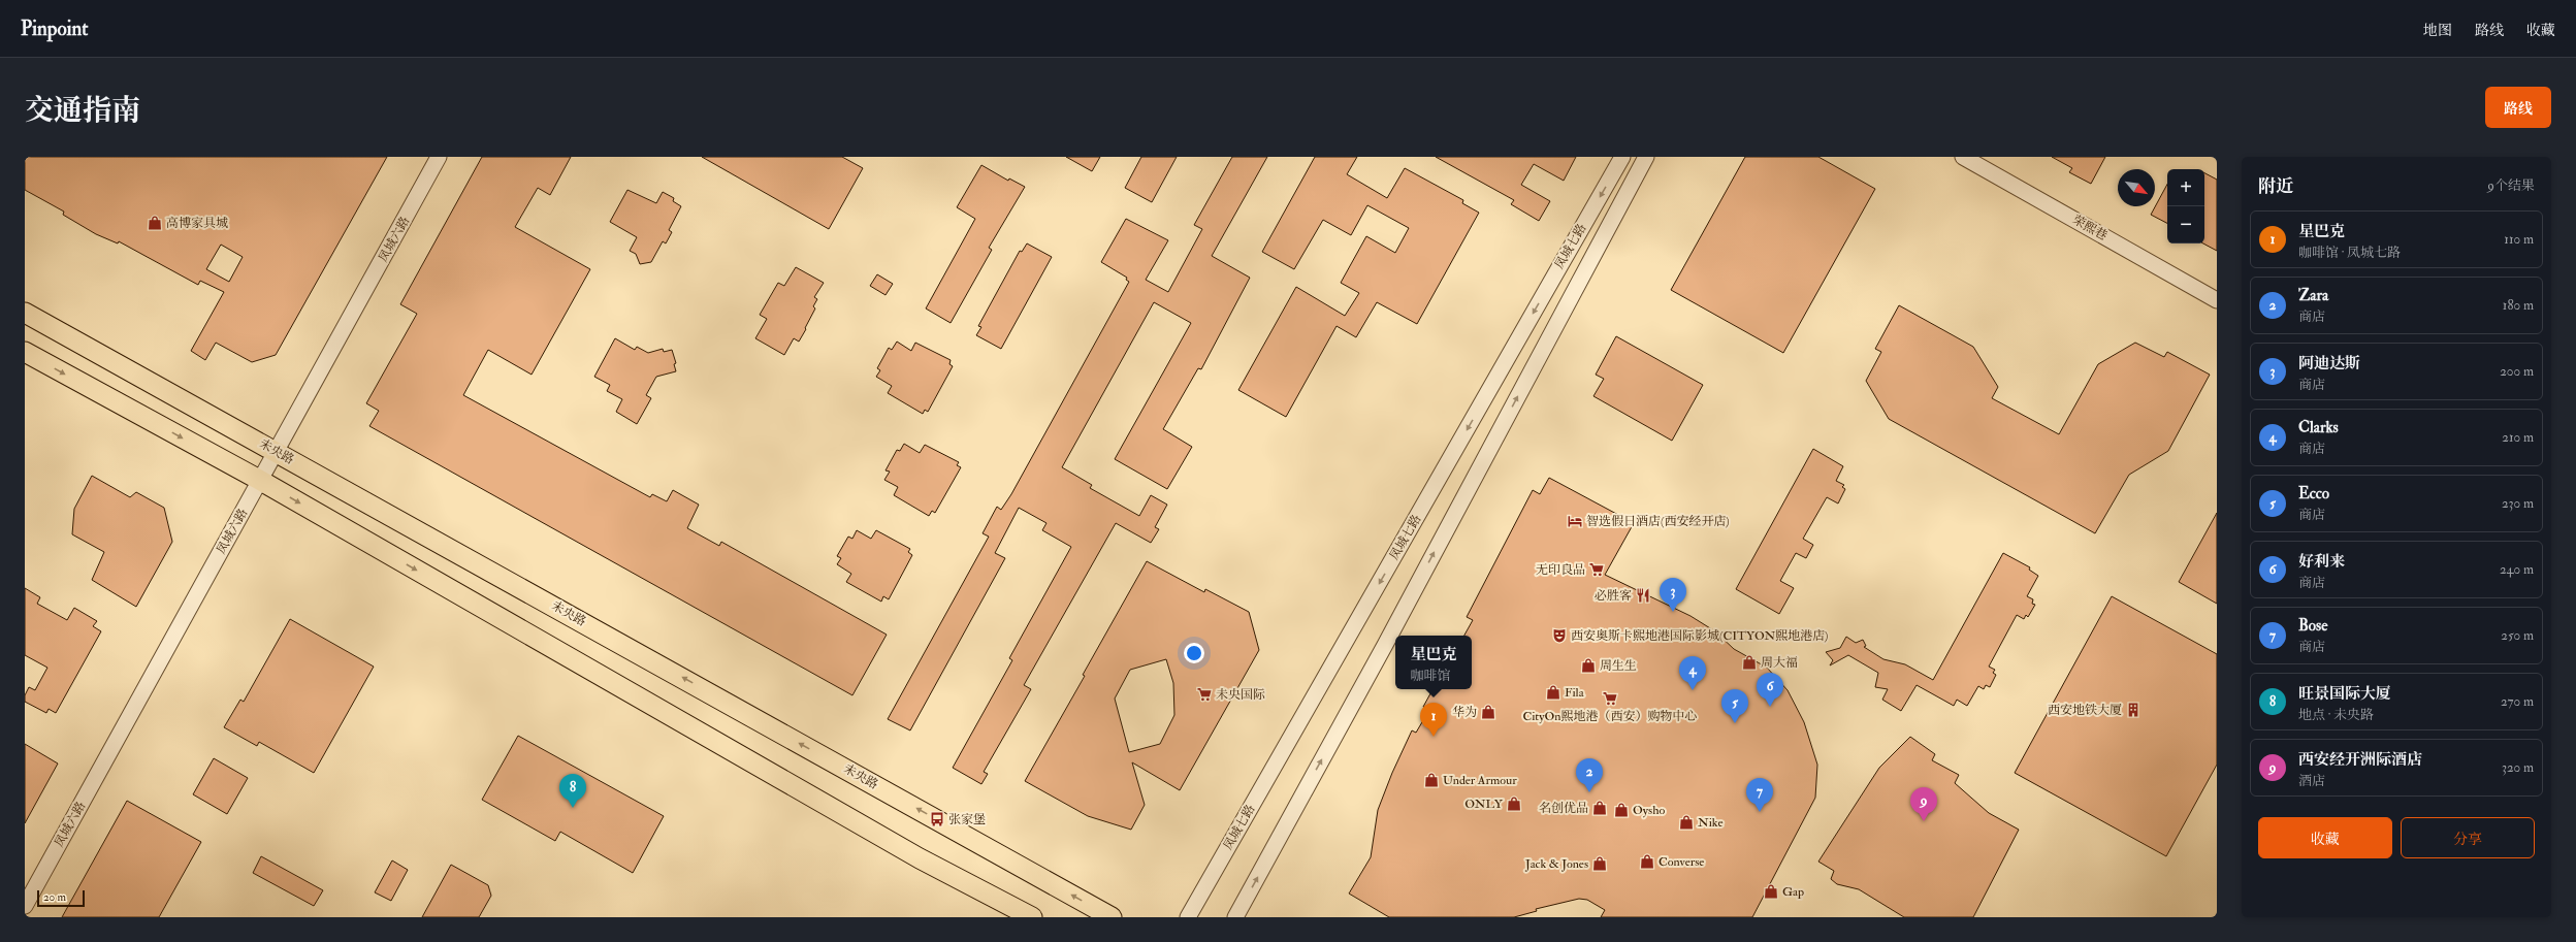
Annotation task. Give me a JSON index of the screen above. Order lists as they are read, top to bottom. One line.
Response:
{"streets":{"main road":["未央路"],"street":["荣熙巷","凤城六路","凤城七路"]},"crossings":[["凤城六路","未央路"]],"places":{"shop":["高博家具城","周大福","周生生","Fila","华为","Under Armour","ONLY","名创优品","Oysho","Nike","Converse","Jack & Jones","Gap"],"hotel":["智选假日酒店(西安经开店)"],"supermarket":["无印良品","未央国际","CityOn熙地港（西安）购物中心"],"restaurant":["必胜客"],"theatre":["西安奥斯卡熙地港国际影城(CITYON熙地港店)"],"building":["西安地铁大厦"],"bus stop":["张家堡"]},"scale_bar":"20 m","north":"bottom right","page":{"header":"Pinpoint","nav":["地图","路线","收藏"],"title":"交通指南","buttons":["路线",["收藏","分享"]],"heading":["附近","9个结果"],"map_buttons":["+","−"],"list":[{"mark":"1","name":"星巴克","note":"咖啡馆 · 凤城七路","value":"110 m"},{"mark":"2","name":"Zara","note":"商店","value":"180 m"},{"mark":"3","name":"阿迪达斯","note":"商店","value":"200 m"},{"mark":"4","name":"Clarks","note":"商店","value":"210 m"},{"mark":"5","name":"Ecco","note":"商店","value":"230 m"},{"mark":"6","name":"好利来","note":"商店","value":"240 m"},{"mark":"7","name":"Bose","note":"商店","value":"250 m"},{"mark":"8","name":"旺景国际大厦","note":"地点 · 未央路","value":"270 m"},{"mark":"9","name":"西安经开洲际酒店","note":"酒店","value":"320 m"}],"pins":["3","4","6","5","1","2","8","7","9"],"popup":["星巴克","咖啡馆"],"scale":"20 m"}}
